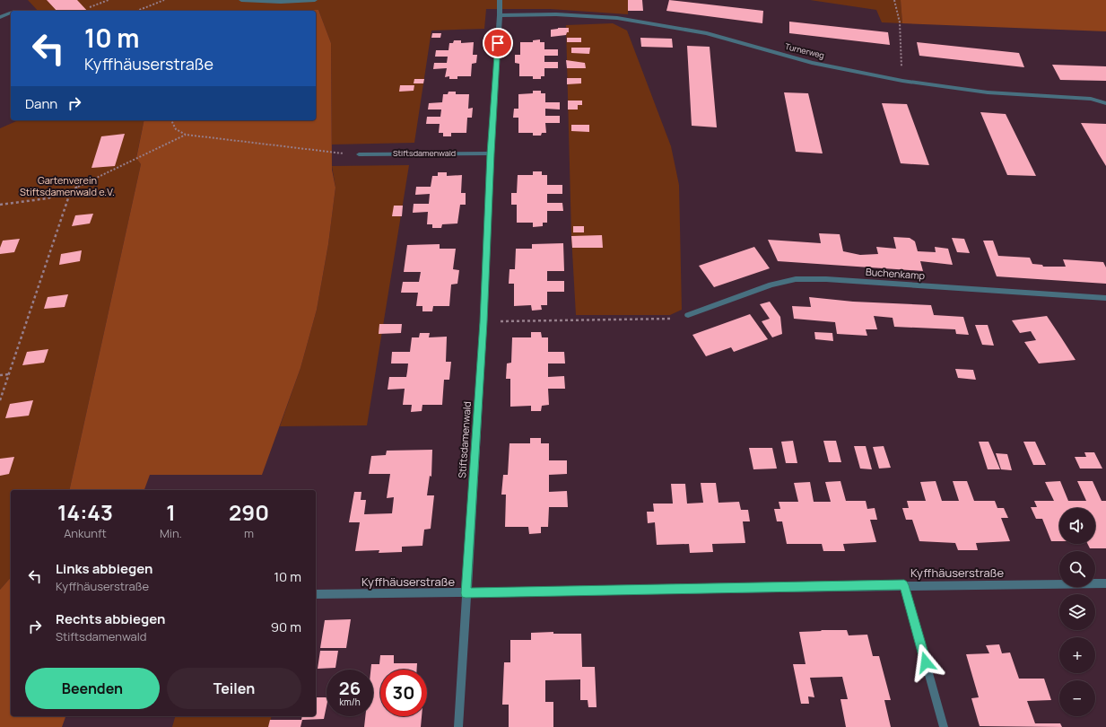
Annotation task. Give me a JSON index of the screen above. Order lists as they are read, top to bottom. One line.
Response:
{"streets":{"street":["Turnerweg","Stiftsdamenwald","Buchenkamp","Kyffhäuserstraße"]},"crossings":[["Turnerweg","Stiftsdamenwald"],["Stiftsdamenwald","Kyffhäuserstraße"]],"parks":["Gartenverein Stiftsdamenwald e.V."],"page":{"turn":["10 m","Kyffhäuserstraße"],"then":"Dann","eta":["14:43","Ankunft","1","Min.","290","m"],"map_buttons":["+","−"],"list":[{"name":"Links abbiegen","note":"Kyffhäuserstraße","value":"10 m"},{"name":"Rechts abbiegen","note":"Stiftsdamenwald","value":"90 m"}],"buttons":["Beenden","Teilen"],"speed":"26 km/h","limit":"30"}}
